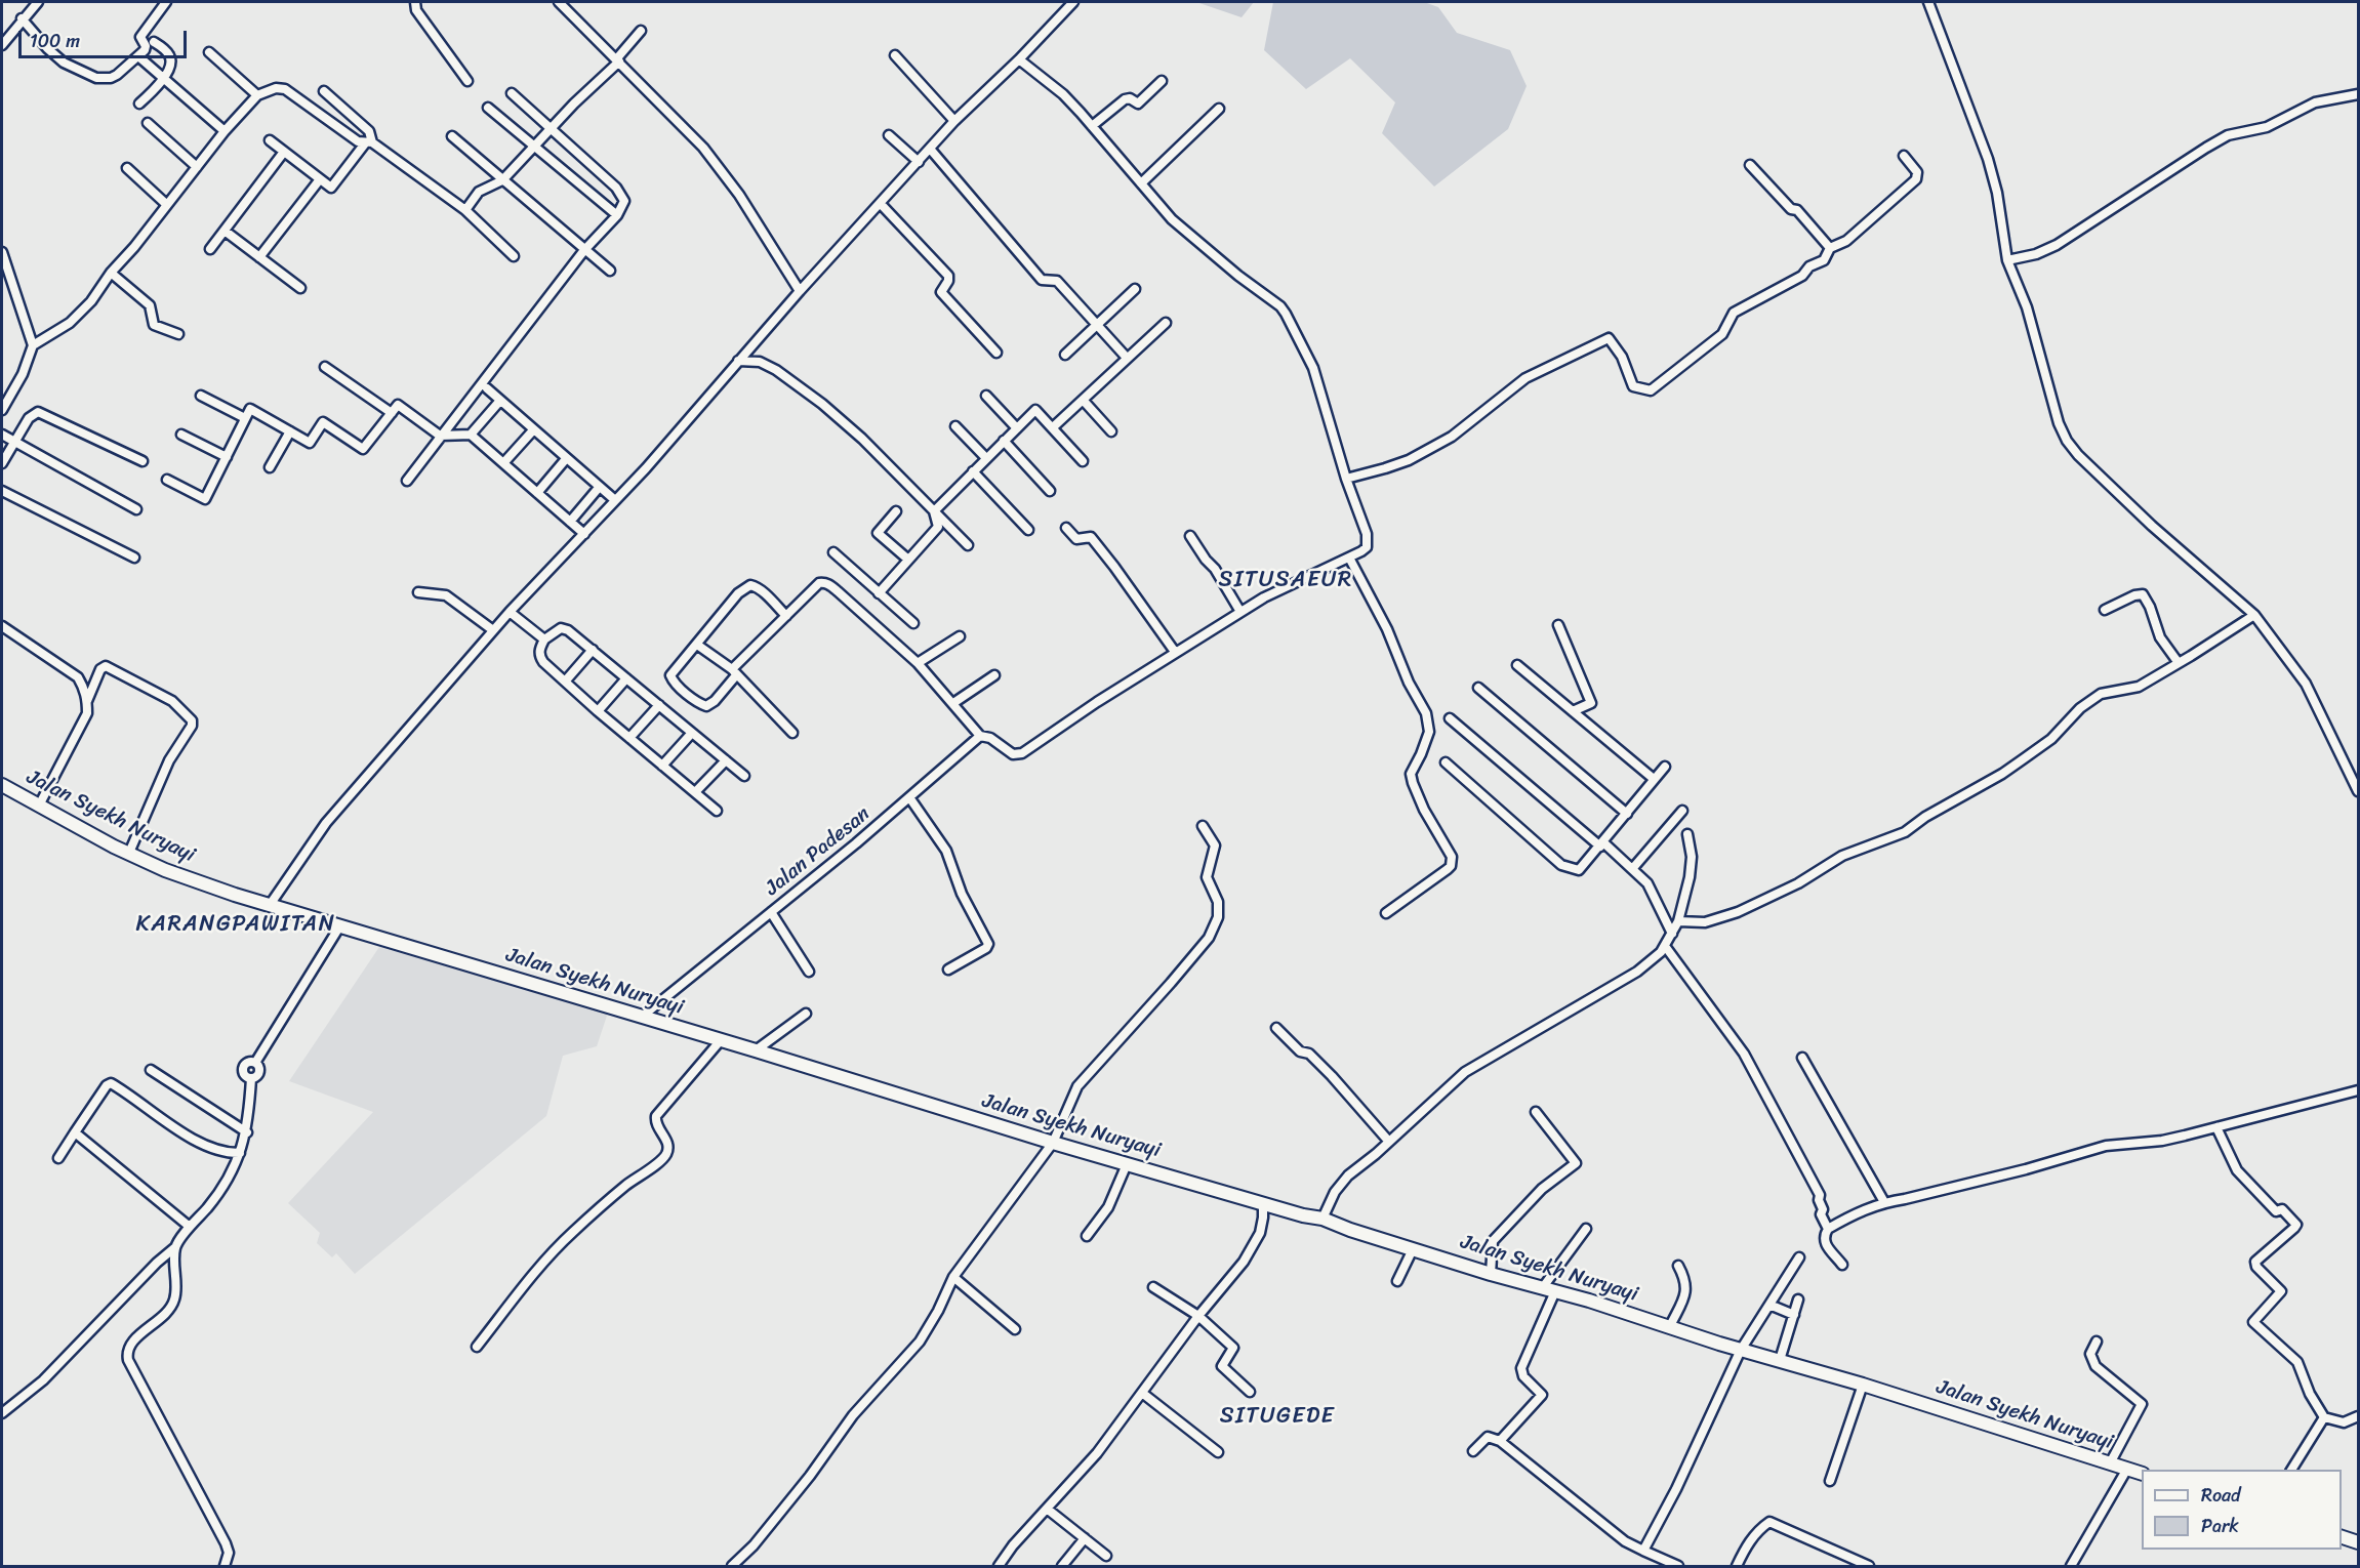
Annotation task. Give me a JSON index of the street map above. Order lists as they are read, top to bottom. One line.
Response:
{"streets":{"main road":["Jalan Syekh Nuryayi"],"street":["Jalan Padesan"]},"crossings":[["Jalan Syekh Nuryayi","Jalan Padesan"]],"districts":["SITUSAEUR","KARANGPAWITAN","SITUGEDE"],"legend":["Road","Park"],"scale_bar":"100 m"}
